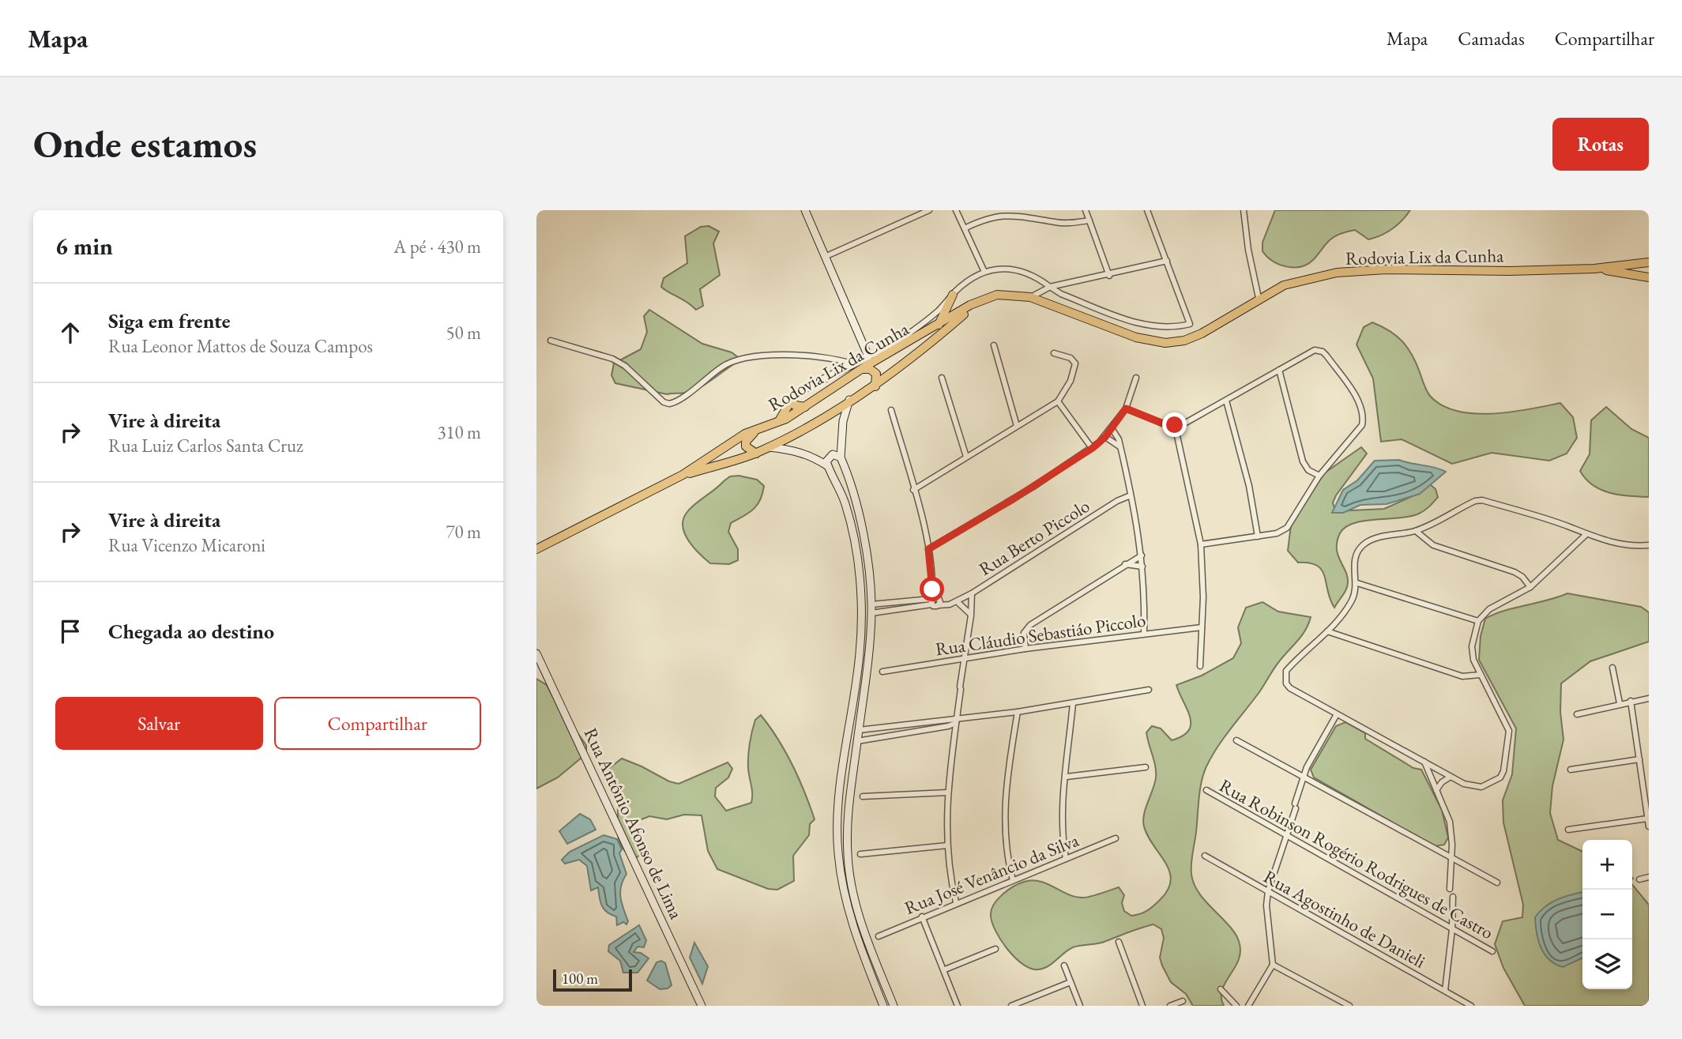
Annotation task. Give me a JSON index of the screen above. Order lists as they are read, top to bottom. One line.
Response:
{"streets":{"main road":["Rodovia Lix da Cunha","Rua Antônio Afonso de Lima"],"street":["Rua Berto Piccolo","Rua Cláudio Sebastiáo Piccolo","Rua Robinson Rogério Rodrigues de Castro","Rua José Venâncio da Silva","Rua Agostinho de Danieli"]},"scale_bar":"100 m","page":{"header":"Mapa","nav":["Mapa","Camadas","Compartilhar"],"buttons":["Rotas",["Salvar","Compartilhar"]],"title":"Onde estamos","heading":["6 min","A pé · 430 m"],"list":[["Siga em frente","Rua Leonor Mattos de Souza Campos","50 m"],["Vire à direita","Rua Luiz Carlos Santa Cruz","310 m"],["Vire à direita","Rua Vicenzo Micaroni","70 m"],"Chegada ao destino"],"map_buttons":["+","−"],"scale":"100 m"}}
